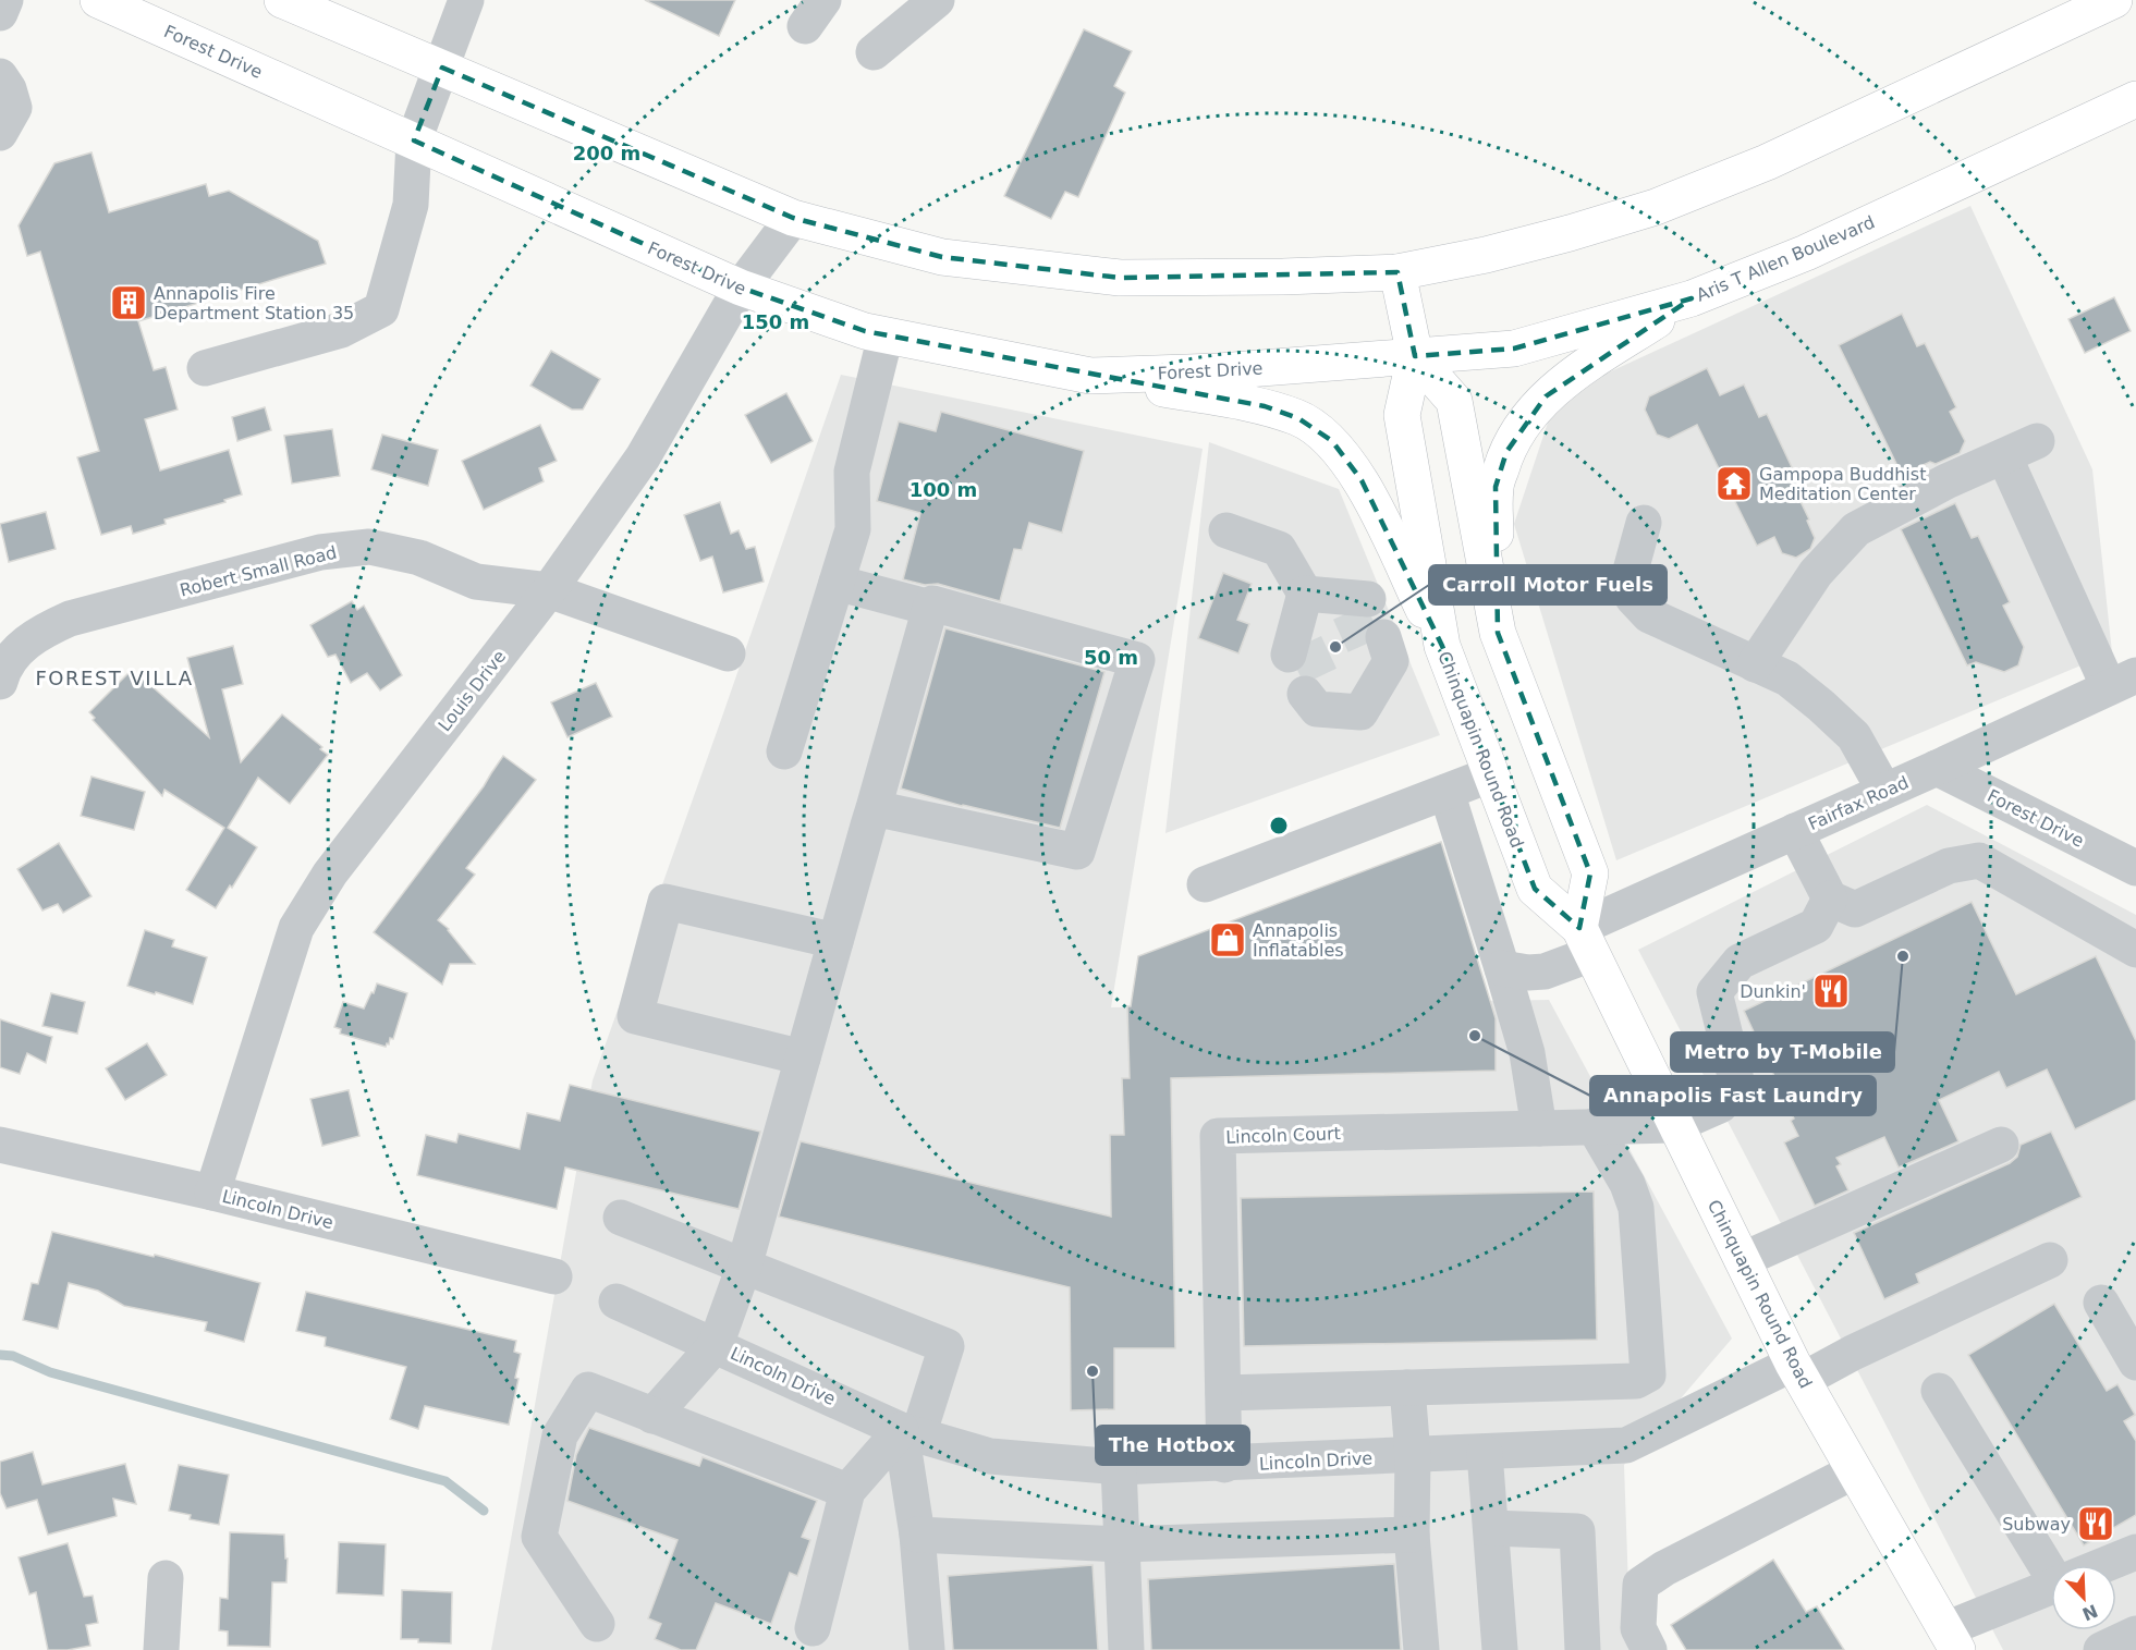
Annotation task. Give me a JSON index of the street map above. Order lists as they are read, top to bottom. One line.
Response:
{"streets":{"main road":["Forest Drive","Aris T Allen Boulevard","Chinquapin Round Road"],"street":["Robert Small Road","Louis Drive","Fairfax Road","Lincoln Court","Lincoln Drive"]},"crossings":[["Forest Drive","Aris T Allen Boulevard"],["Forest Drive","Louis Drive"],["Forest Drive","Chinquapin Round Road"],["Forest Drive","Fairfax Road"],["Aris T Allen Boulevard","Chinquapin Round Road"],["Robert Small Road","Louis Drive"],["Louis Drive","Lincoln Drive"],["Chinquapin Round Road","Fairfax Road"],["Chinquapin Round Road","Lincoln Court"],["Chinquapin Round Road","Lincoln Drive"],["Lincoln Court","Lincoln Drive"]],"districts":["FOREST VILLA"],"places":{"building":["Annapolis Fire Department Station 35"],"temple":["Gampopa Buddhist Meditation Center"],"other":["Carroll Motor Fuels","Metro by T-Mobile","Annapolis Fast Laundry","The Hotbox"],"shop":["Annapolis Inflatables"],"restaurant":["Dunkin'","Subway"]},"north":"bottom right","rings":["200 m","150 m","100 m","50 m"]}
